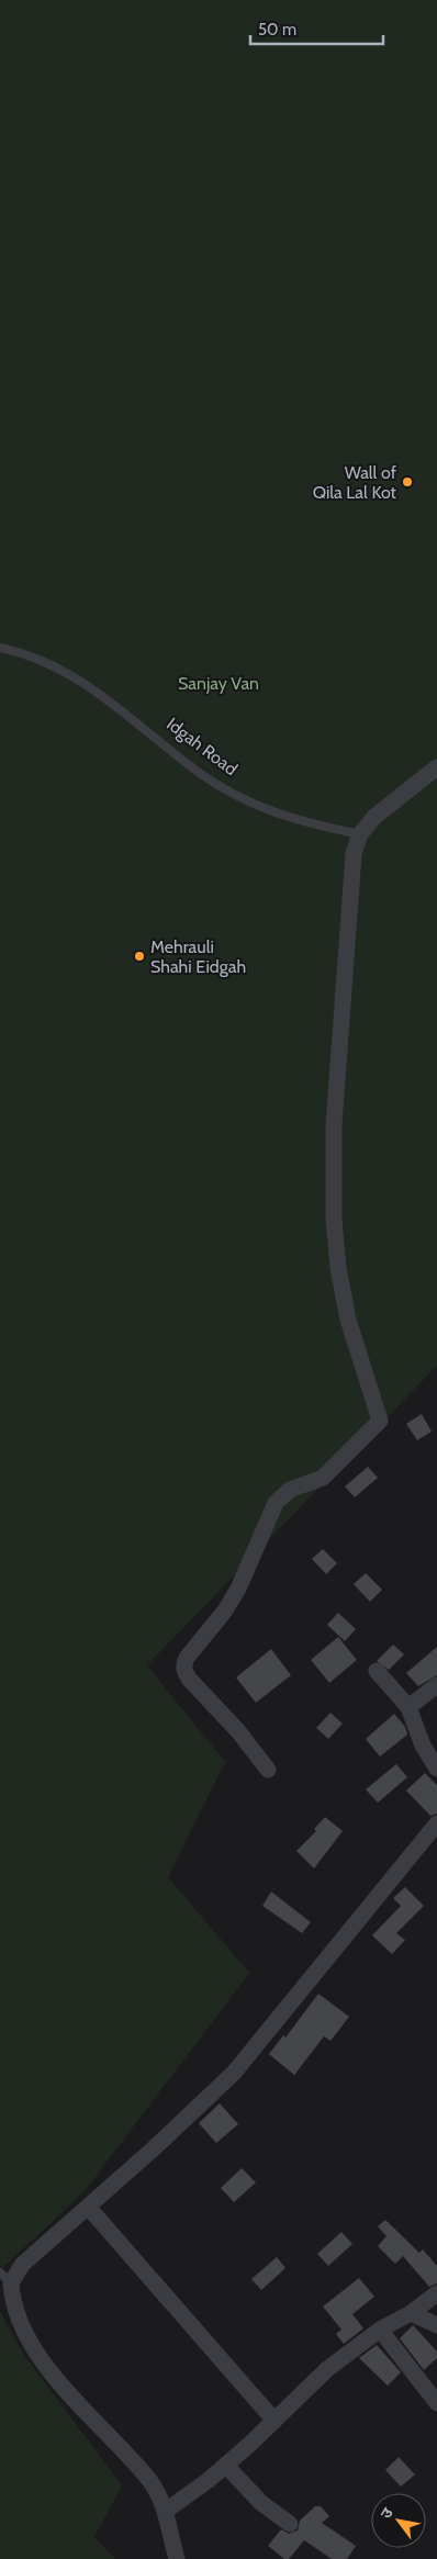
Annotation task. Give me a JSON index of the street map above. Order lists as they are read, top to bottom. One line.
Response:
{"streets":{"lane":["Idgah Road"]},"parks":["Sanjay Van"],"places":["Wall of Qila Lal Kot","Mehrauli Shahi Eidgah"],"scale_bar":"50 m","north":"top left"}
